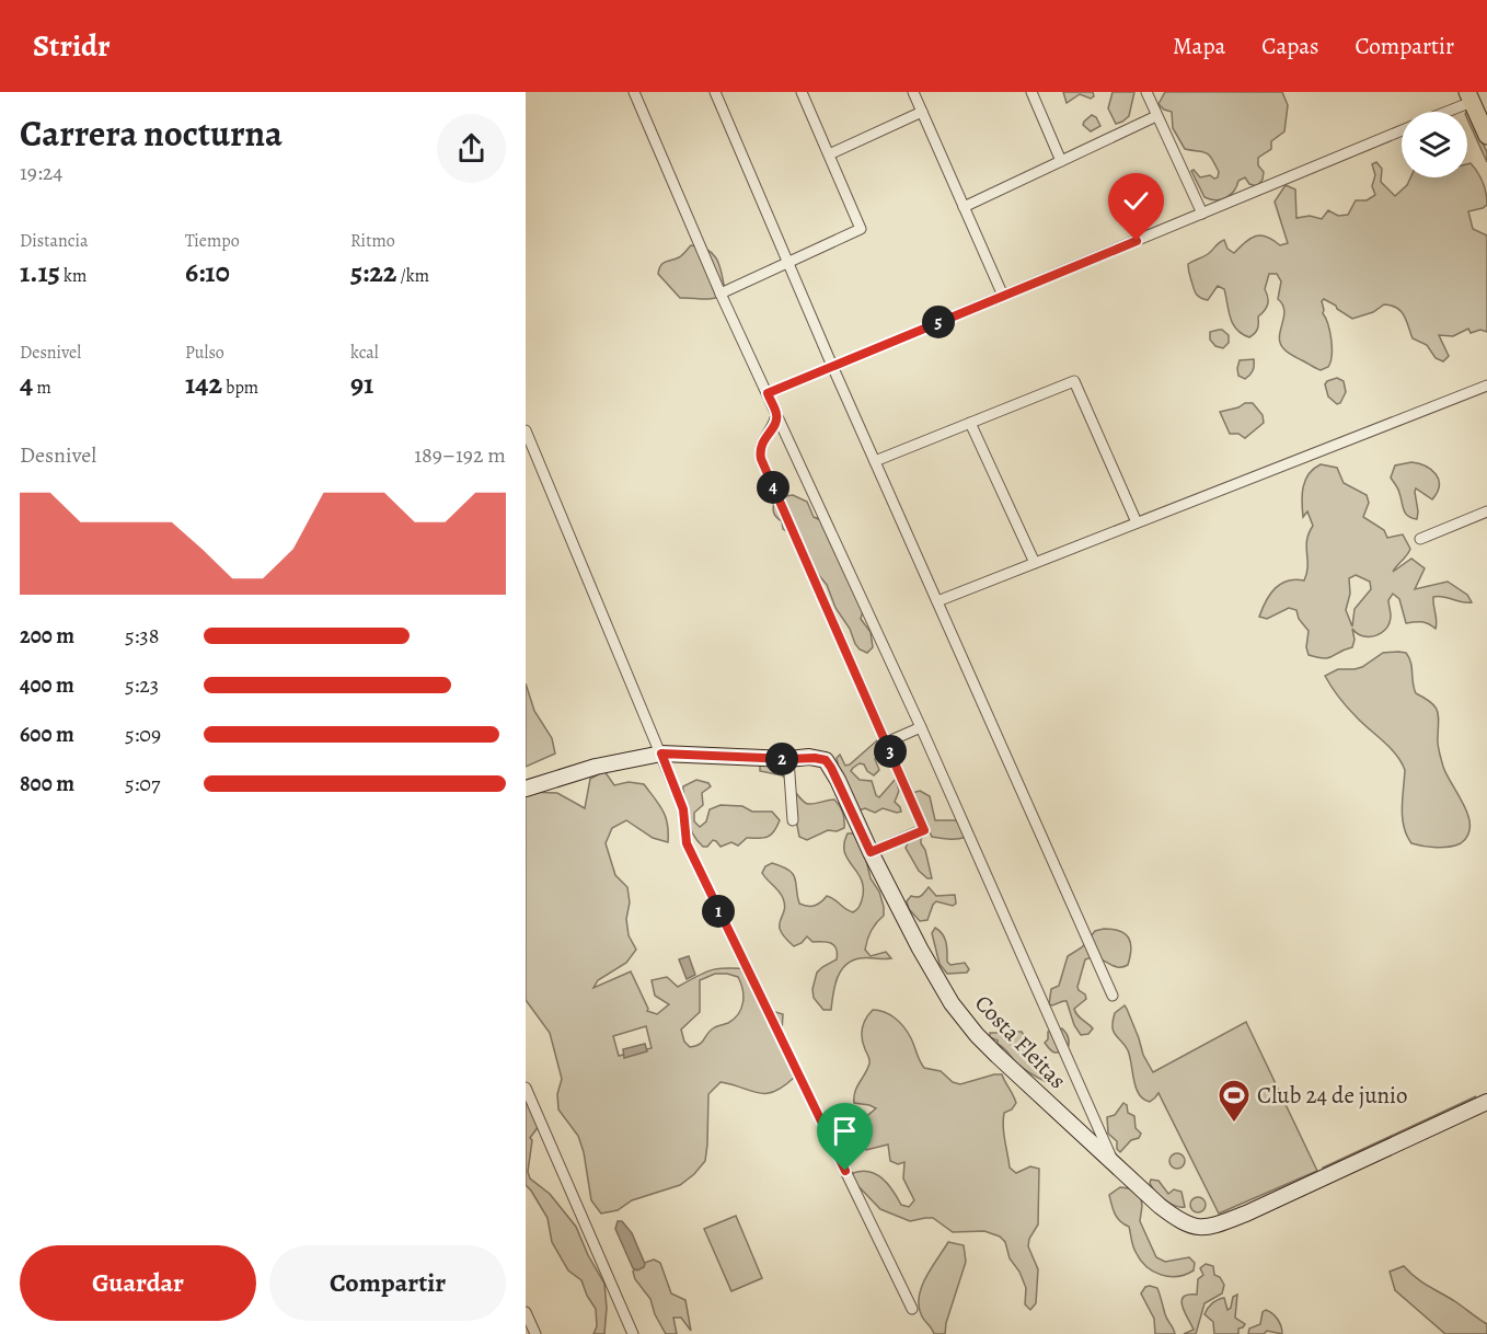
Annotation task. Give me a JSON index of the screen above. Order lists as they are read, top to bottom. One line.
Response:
{"streets":{"main road":["Costa Fleitas"]},"places":{"sports":["Club 24 de junio"]},"page":{"header":"Stridr","nav":["Mapa","Capas","Compartir"],"heading":["Carrera nocturna","19:24"],"stats":[["Distancia","1.15 km"],["Tiempo","6:10"],["Ritmo","5:22 /km"],["Desnivel","4 m"],["Pulso","142 bpm"],["kcal","91"]],"pins":["5","4","3","2","1"],"chart":["Desnivel","189–192 m"],"list":[{"name":"200 m","note":"5:38"},{"name":"400 m","note":"5:23"},{"name":"600 m","note":"5:09"},{"name":"800 m","note":"5:07"}],"buttons":["Guardar","Compartir"]}}
